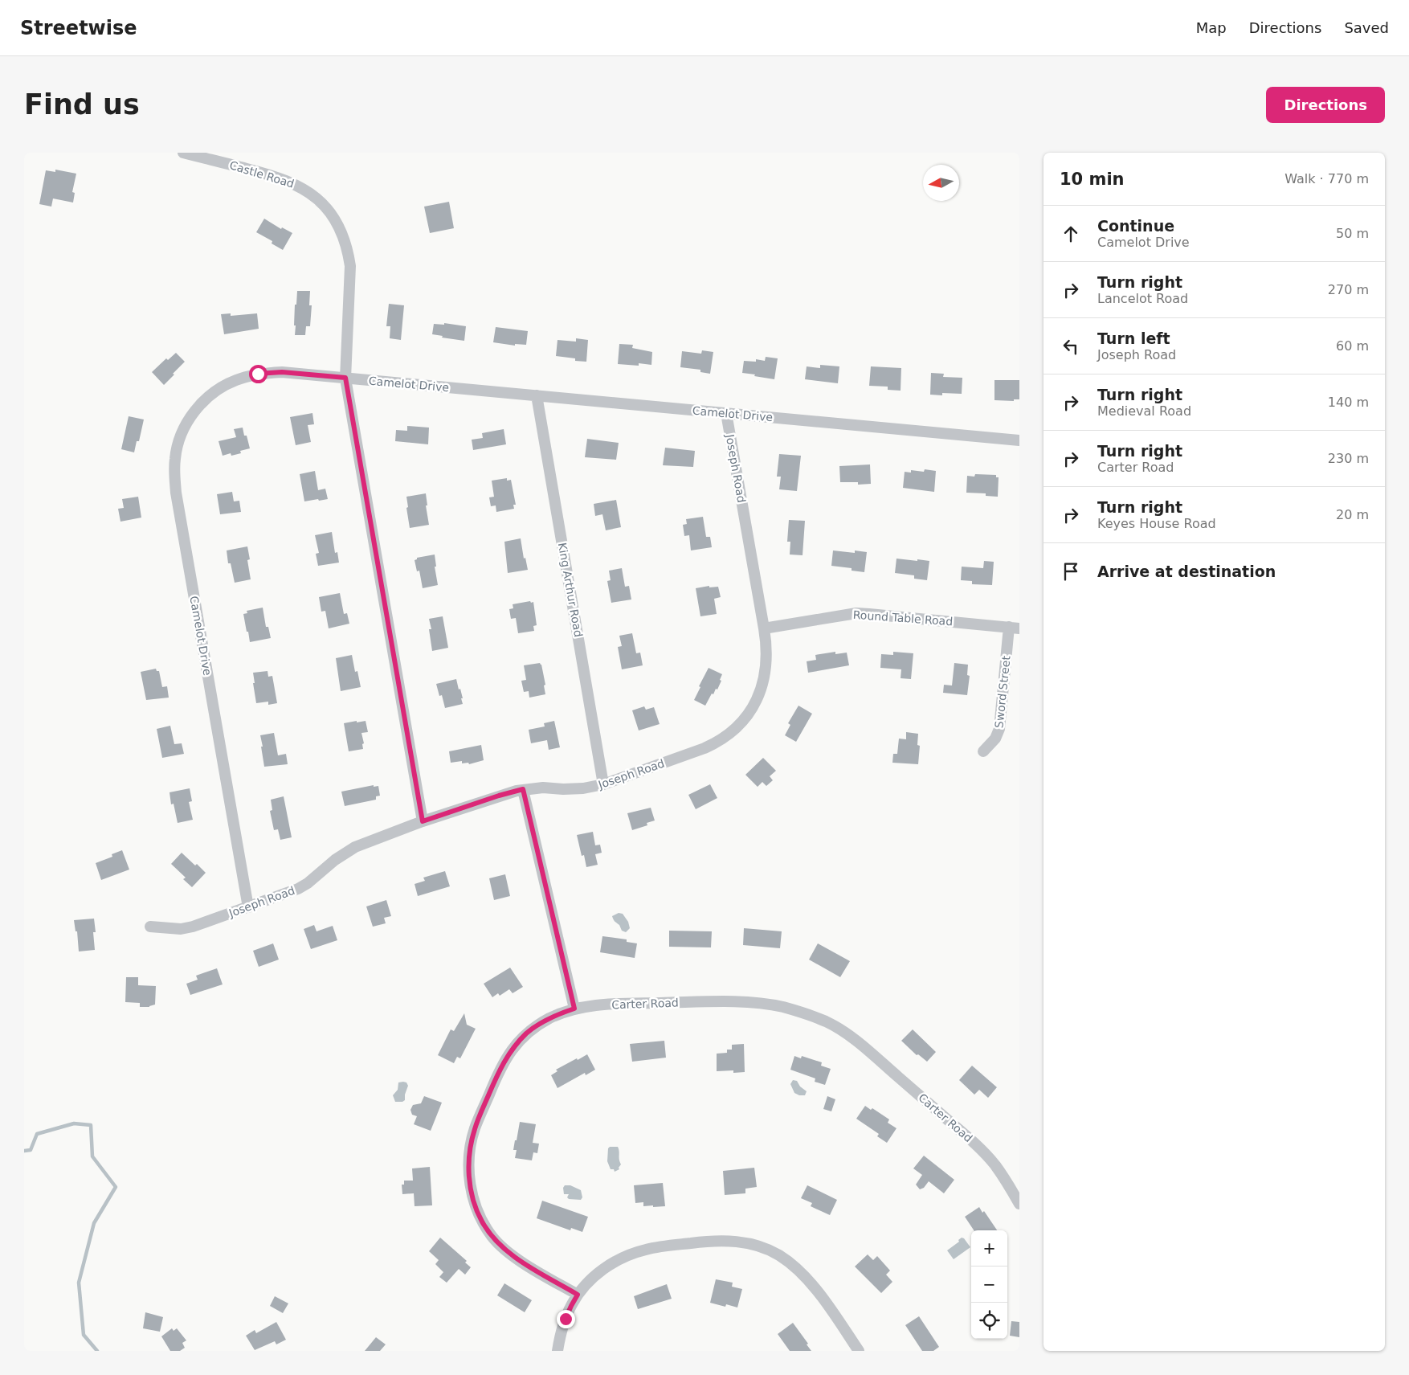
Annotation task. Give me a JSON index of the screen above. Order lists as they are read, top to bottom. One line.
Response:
{"streets":{"street":["Castle Road","Camelot Drive","Joseph Road","King Arthur Road","Round Table Road","Sword Street","Carter Road"]},"crossings":[["Castle Road","Camelot Drive"],["Castle Road","Joseph Road"],["Camelot Drive","Joseph Road"],["Camelot Drive","King Arthur Road"],["Joseph Road","King Arthur Road"],["Joseph Road","Round Table Road"],["Round Table Road","Sword Street"]],"north":"left","page":{"header":"Streetwise","nav":["Map","Directions","Saved"],"buttons":"Directions","title":"Find us","heading":["10 min","Walk · 770 m"],"list":[["Continue","Camelot Drive","50 m"],["Turn right","Lancelot Road","270 m"],["Turn left","Joseph Road","60 m"],["Turn right","Medieval Road","140 m"],["Turn right","Carter Road","230 m"],["Turn right","Keyes House Road","20 m"],"Arrive at destination"],"map_buttons":["+","−"]}}
